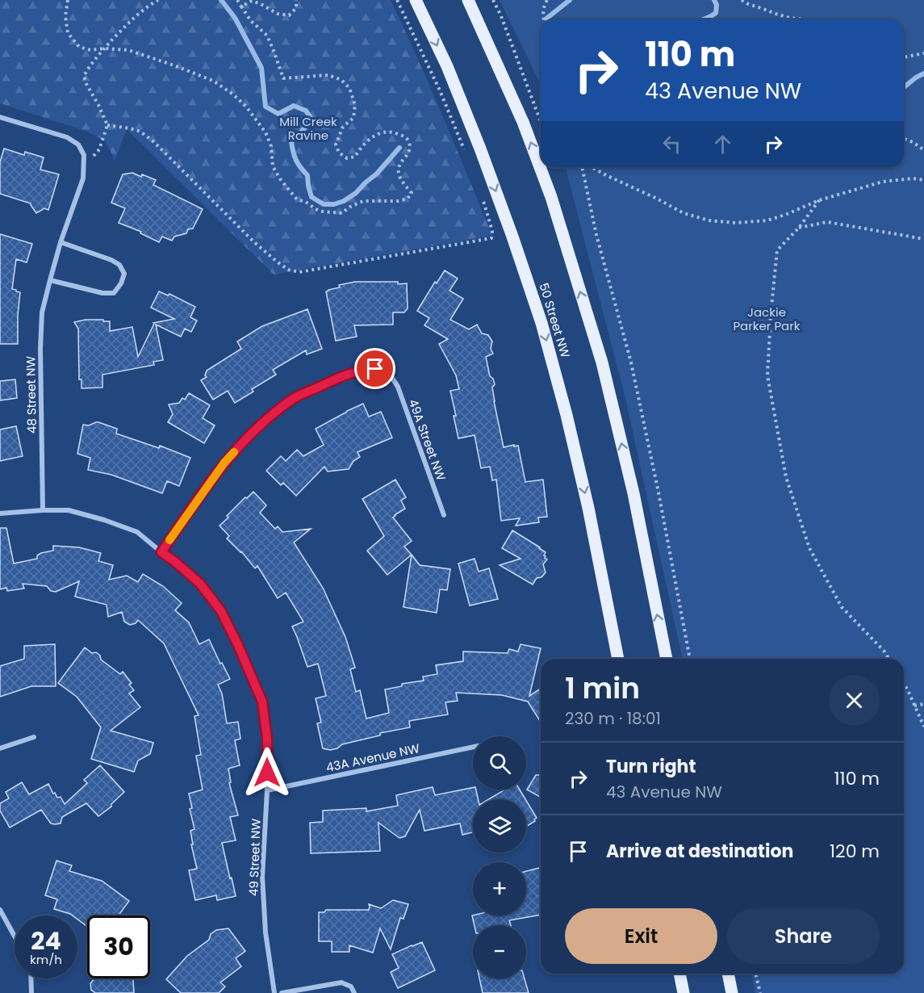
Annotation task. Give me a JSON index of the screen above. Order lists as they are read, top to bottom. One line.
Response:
{"streets":{"main road":["50 Street NW"],"street":["48 Street NW","49A Street NW","43A Avenue NW","49 Street NW"]},"crossings":[["48 Street NW","49 Street NW"],["49A Street NW","49 Street NW"],["43A Avenue NW","49 Street NW"]],"parks":["Mill Creek Ravine","Jackie Parker Park"],"page":{"turn":["110 m","43 Avenue NW"],"heading":["1 min","230 m · 18:01"],"map_buttons":["+","−"],"list":[{"name":"Turn right","note":"43 Avenue NW","value":"110 m"},{"name":"Arrive at destination","value":"120 m"}],"buttons":["Exit","Share"],"speed":"24 km/h","limit":"30"}}
